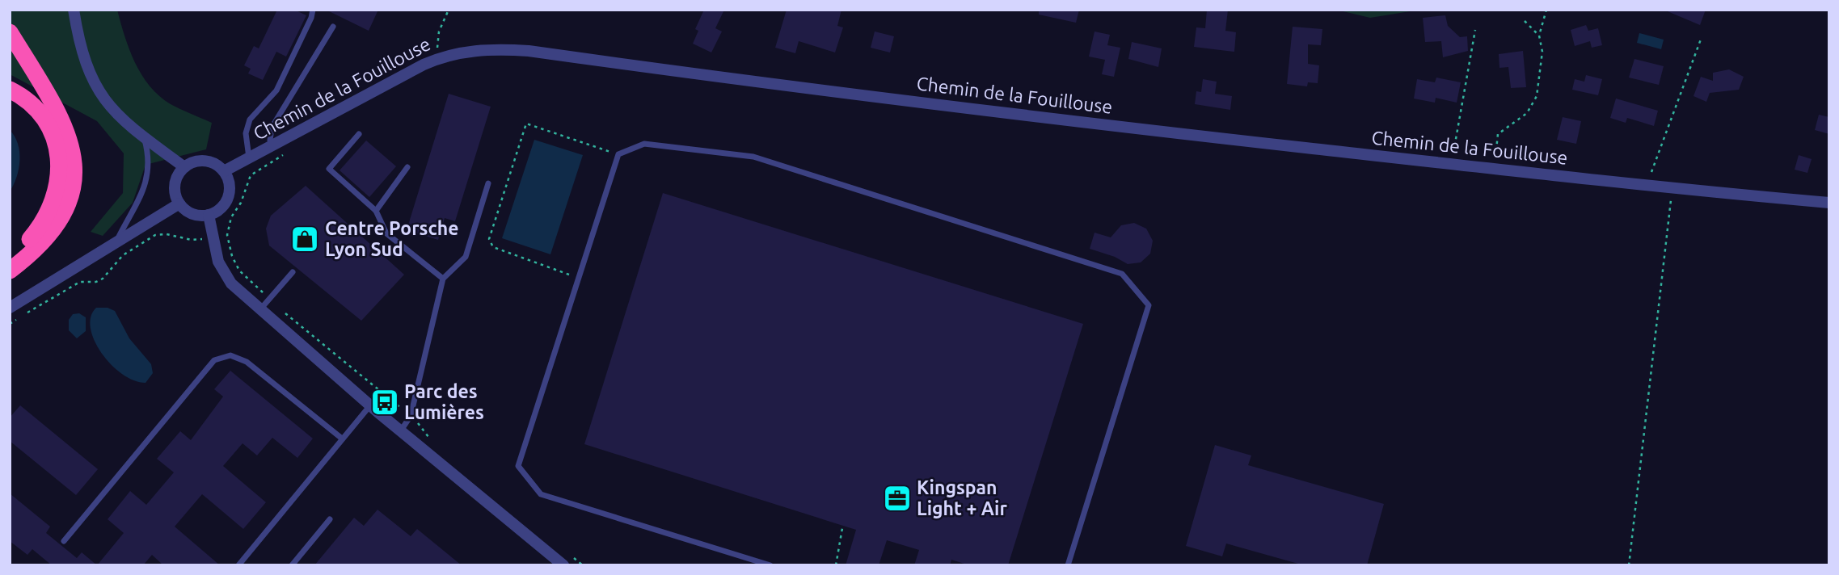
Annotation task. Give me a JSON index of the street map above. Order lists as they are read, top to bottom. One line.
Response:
{"streets":{"street":["Chemin de la Fouillouse"]},"places":{"shop":["Centre Porsche Lyon Sud"],"bus stop":["Parc des Lumières"],"office":["Kingspan Light + Air"]}}
